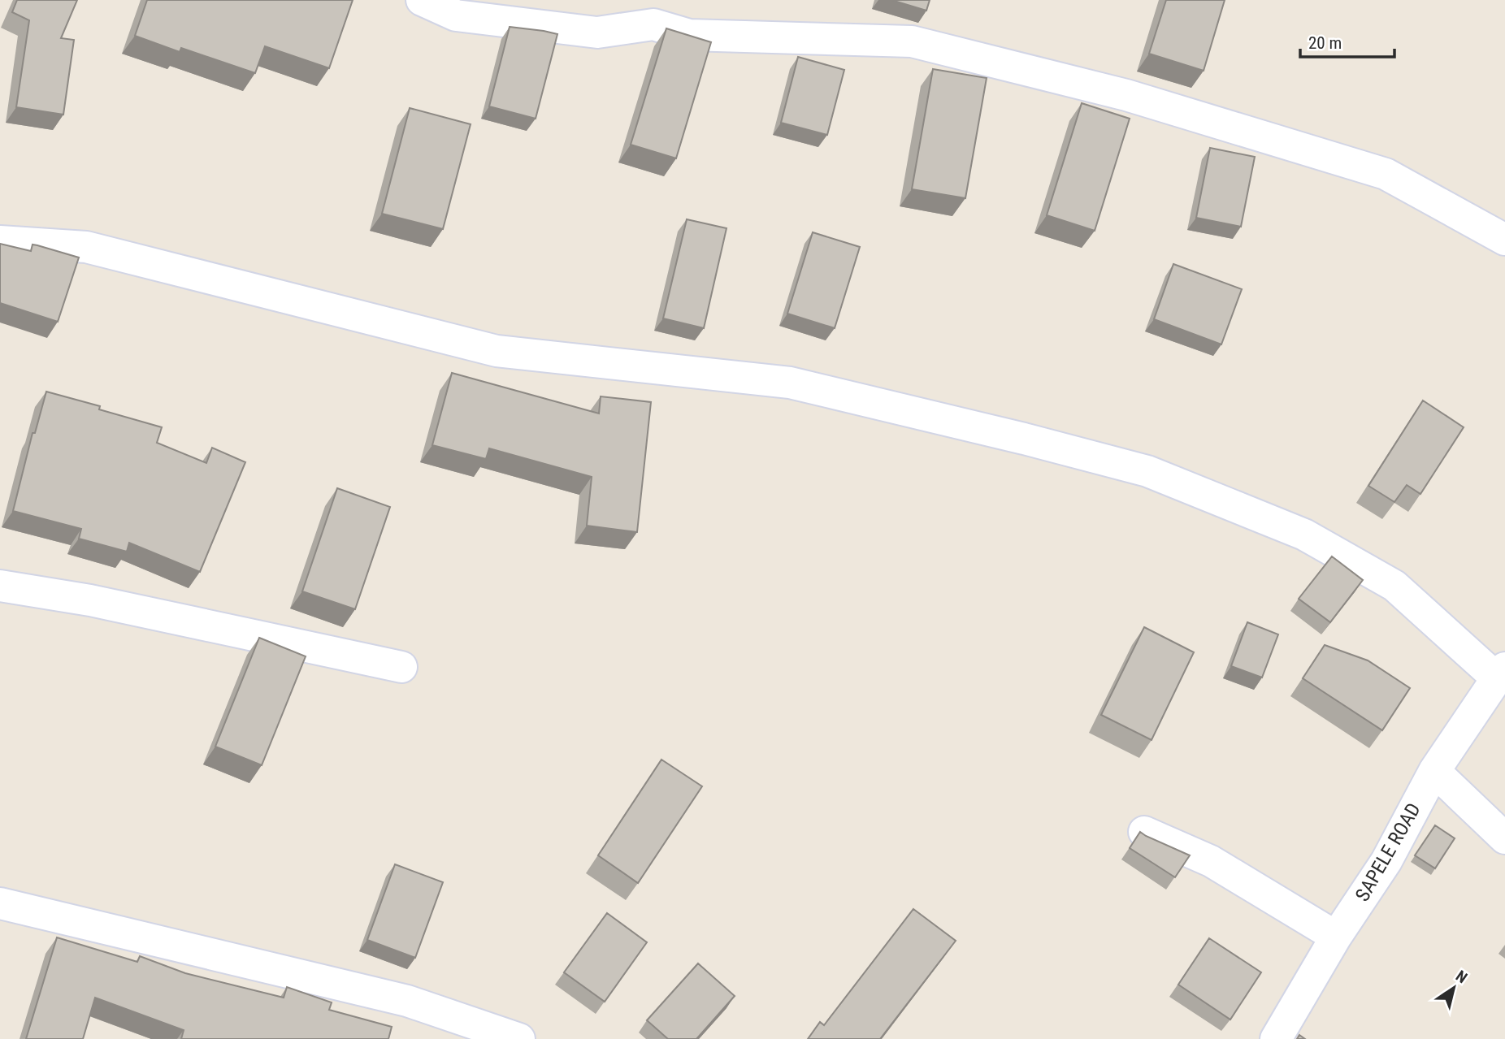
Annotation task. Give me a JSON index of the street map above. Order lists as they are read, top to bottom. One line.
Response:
{"streets":{"street":["SAPELE ROAD"]},"scale_bar":"20 m","north":"top right"}
